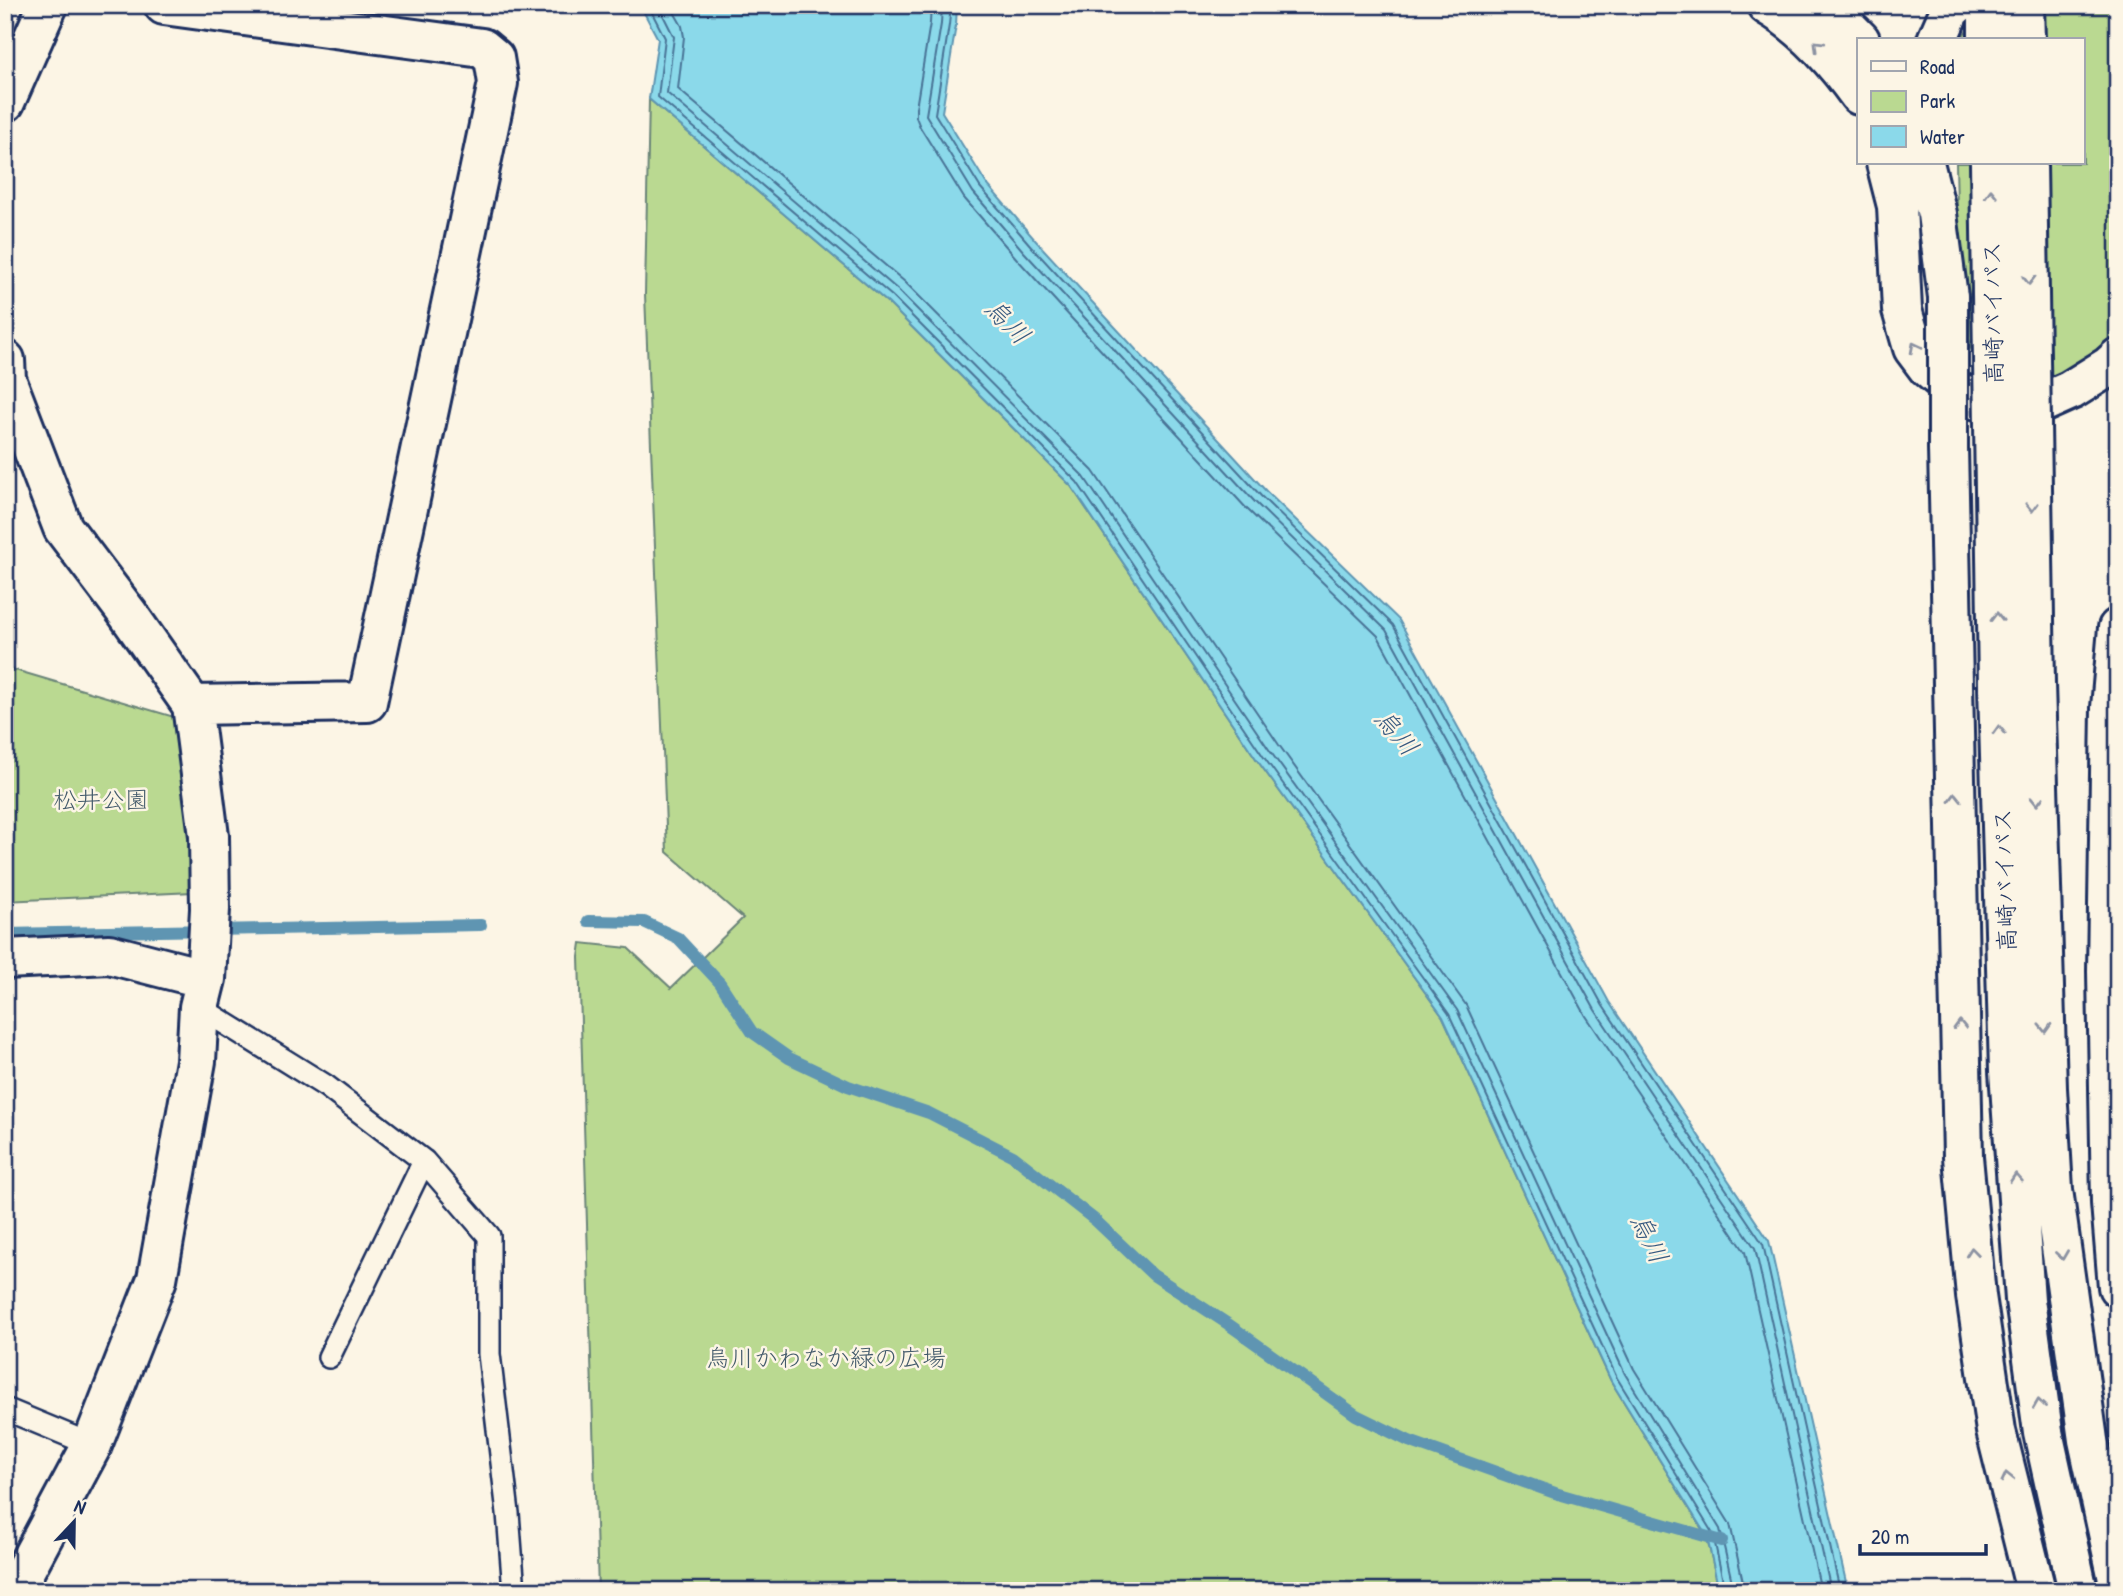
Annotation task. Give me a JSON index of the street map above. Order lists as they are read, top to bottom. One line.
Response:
{"streets":{"main road":["高崎バイパス"]},"water":["烏川"],"parks":["松井公園","烏川かわなか緑の広場"],"legend":["Road","Park","Water"],"scale_bar":"20 m","north":"top"}
